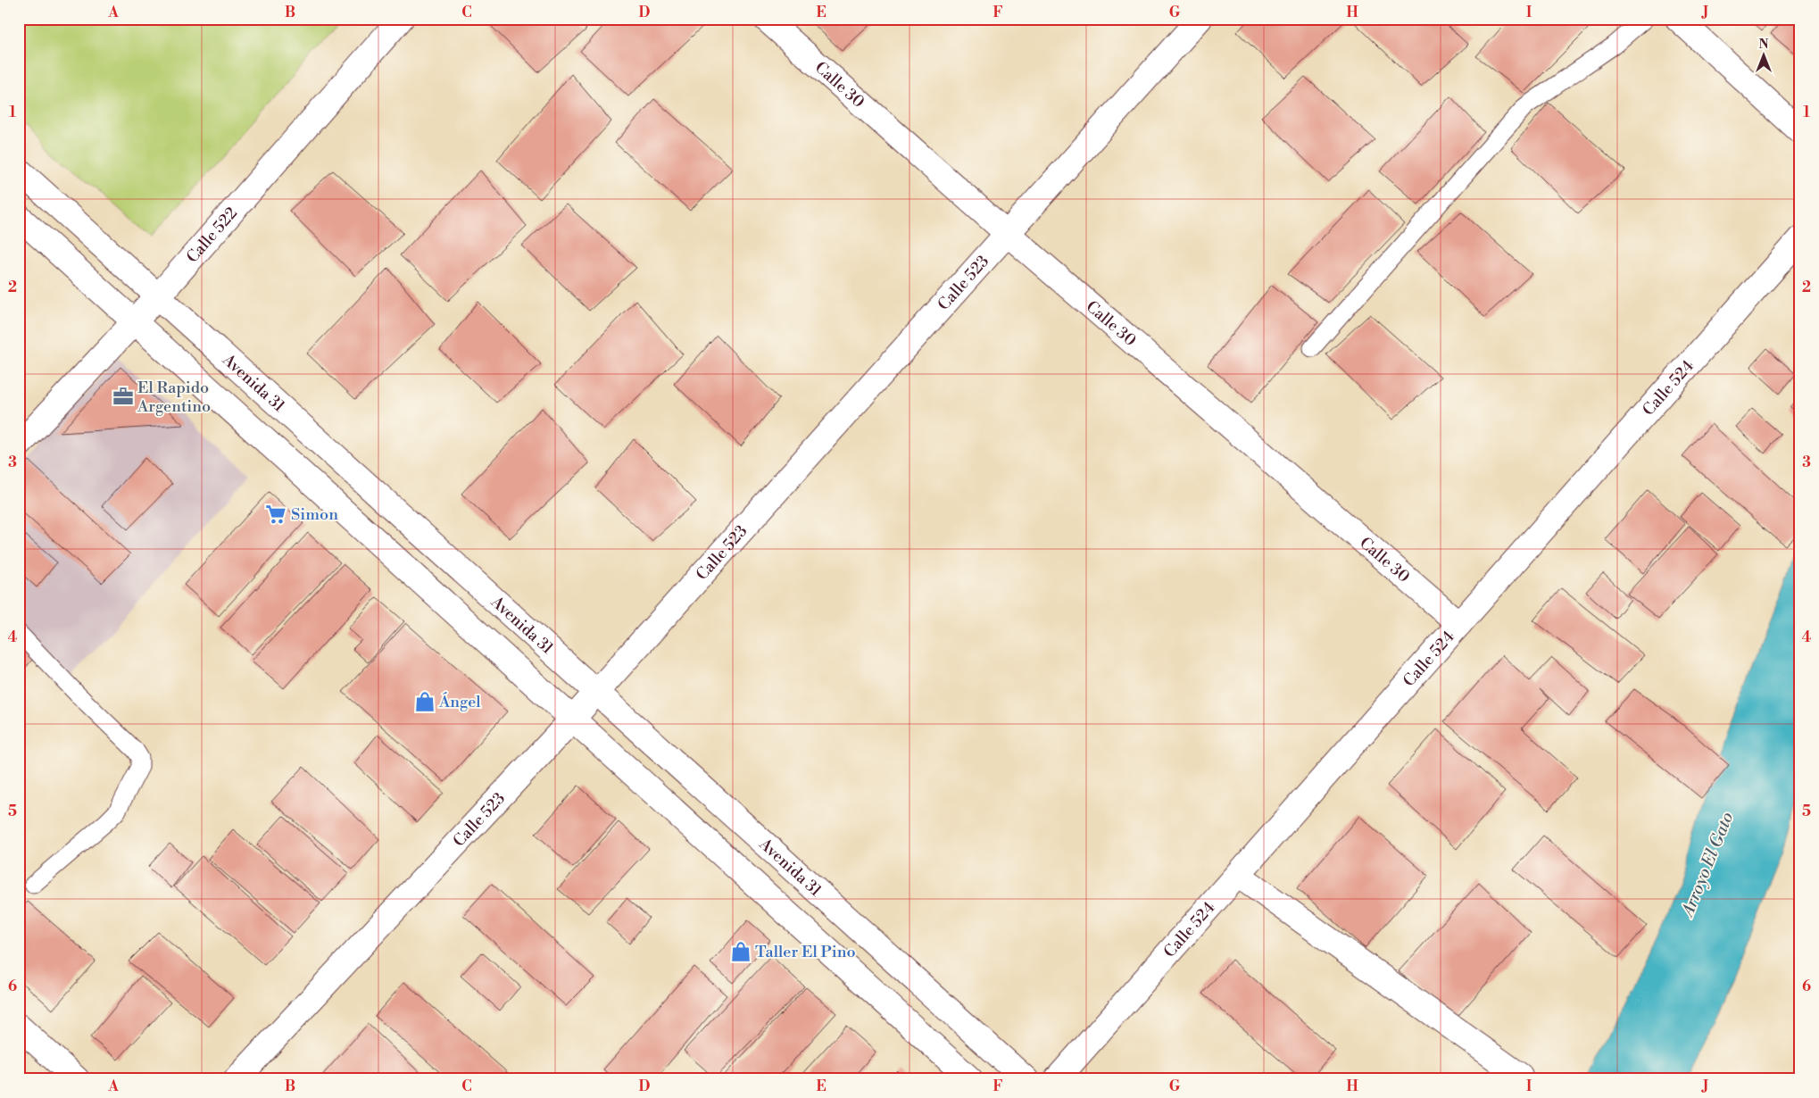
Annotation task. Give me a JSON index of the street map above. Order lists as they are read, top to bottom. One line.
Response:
{"streets":{"street":["Calle 30","Calle 522","Calle 523","Avenida 31","Calle 524"]},"crossings":[["Calle 30","Calle 523"],["Calle 30","Calle 524"],["Calle 522","Avenida 31"],["Calle 523","Avenida 31"]],"water":["Arroyo El Gato"],"places":{"office":["El Rapido Argentino"],"supermarket":["Simon"],"shop":["Ángel","Taller El Pino"]},"north":"top","grid":{"columns":["A","B","C","D","E","F","G","H","I","J"],"rows":["1","2","3","4","5","6"]}}
